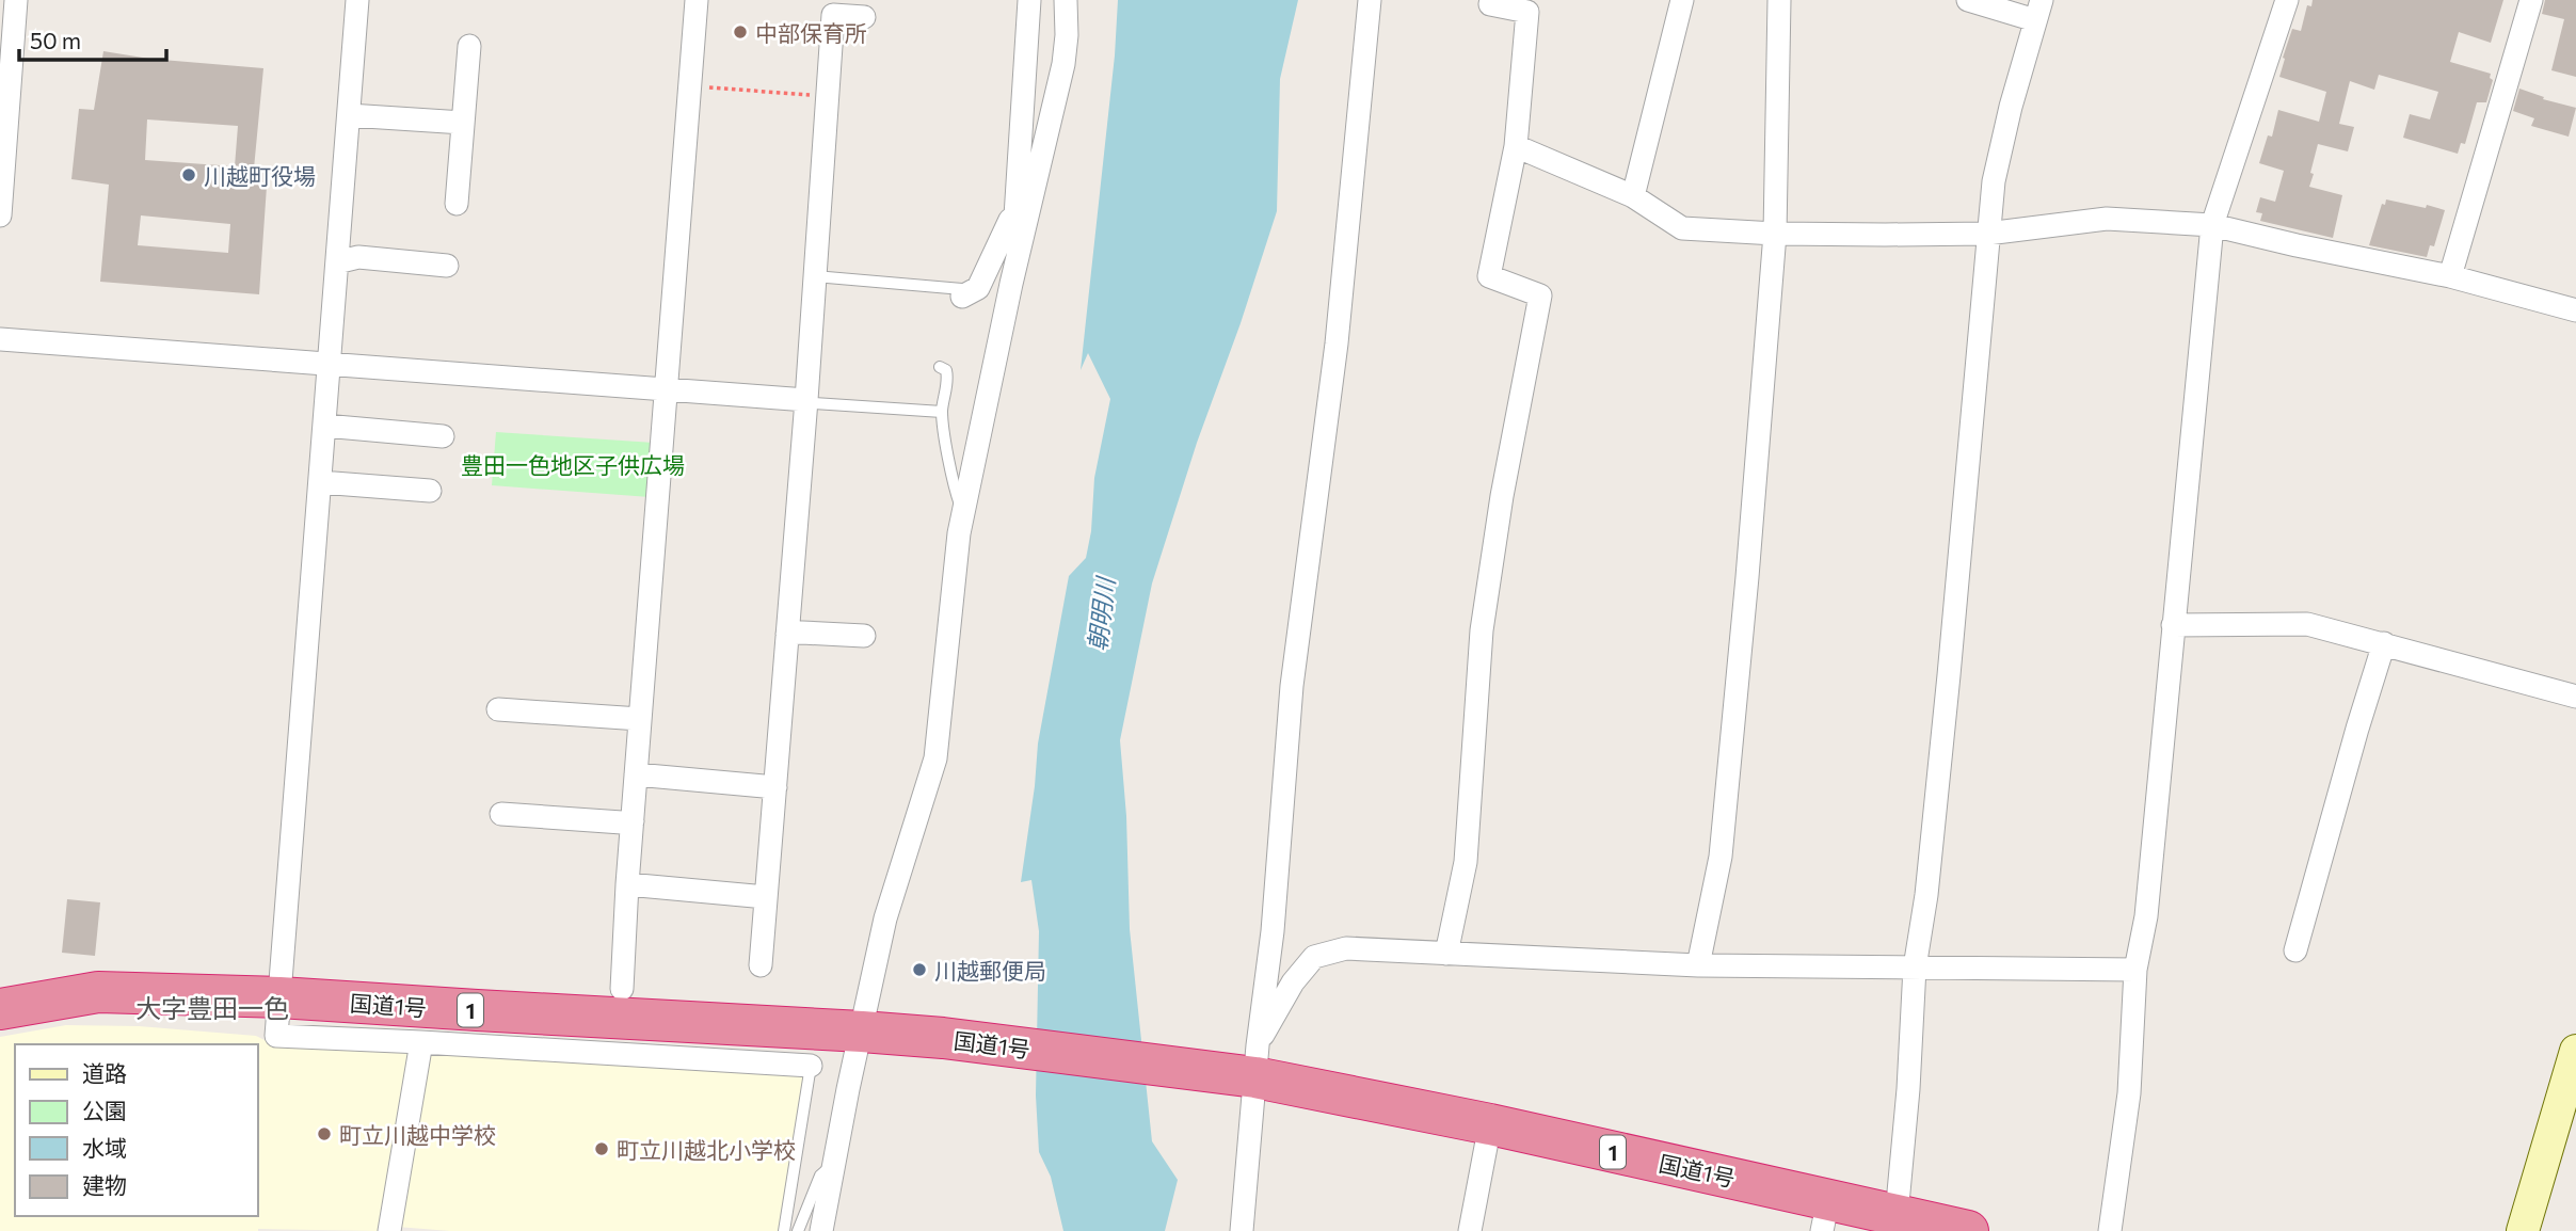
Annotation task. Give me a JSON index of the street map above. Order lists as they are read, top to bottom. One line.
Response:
{"streets":{"highway":["国道1号","1"]},"districts":["大字豊田一色"],"water":["朝明川"],"parks":["豊田一色地区子供広場"],"places":["中部保育所","川越町役場","川越郵便局","町立川越中学校","町立川越北小学校"],"legend":["道路","公園","水域","建物"],"scale_bar":"50 m"}
